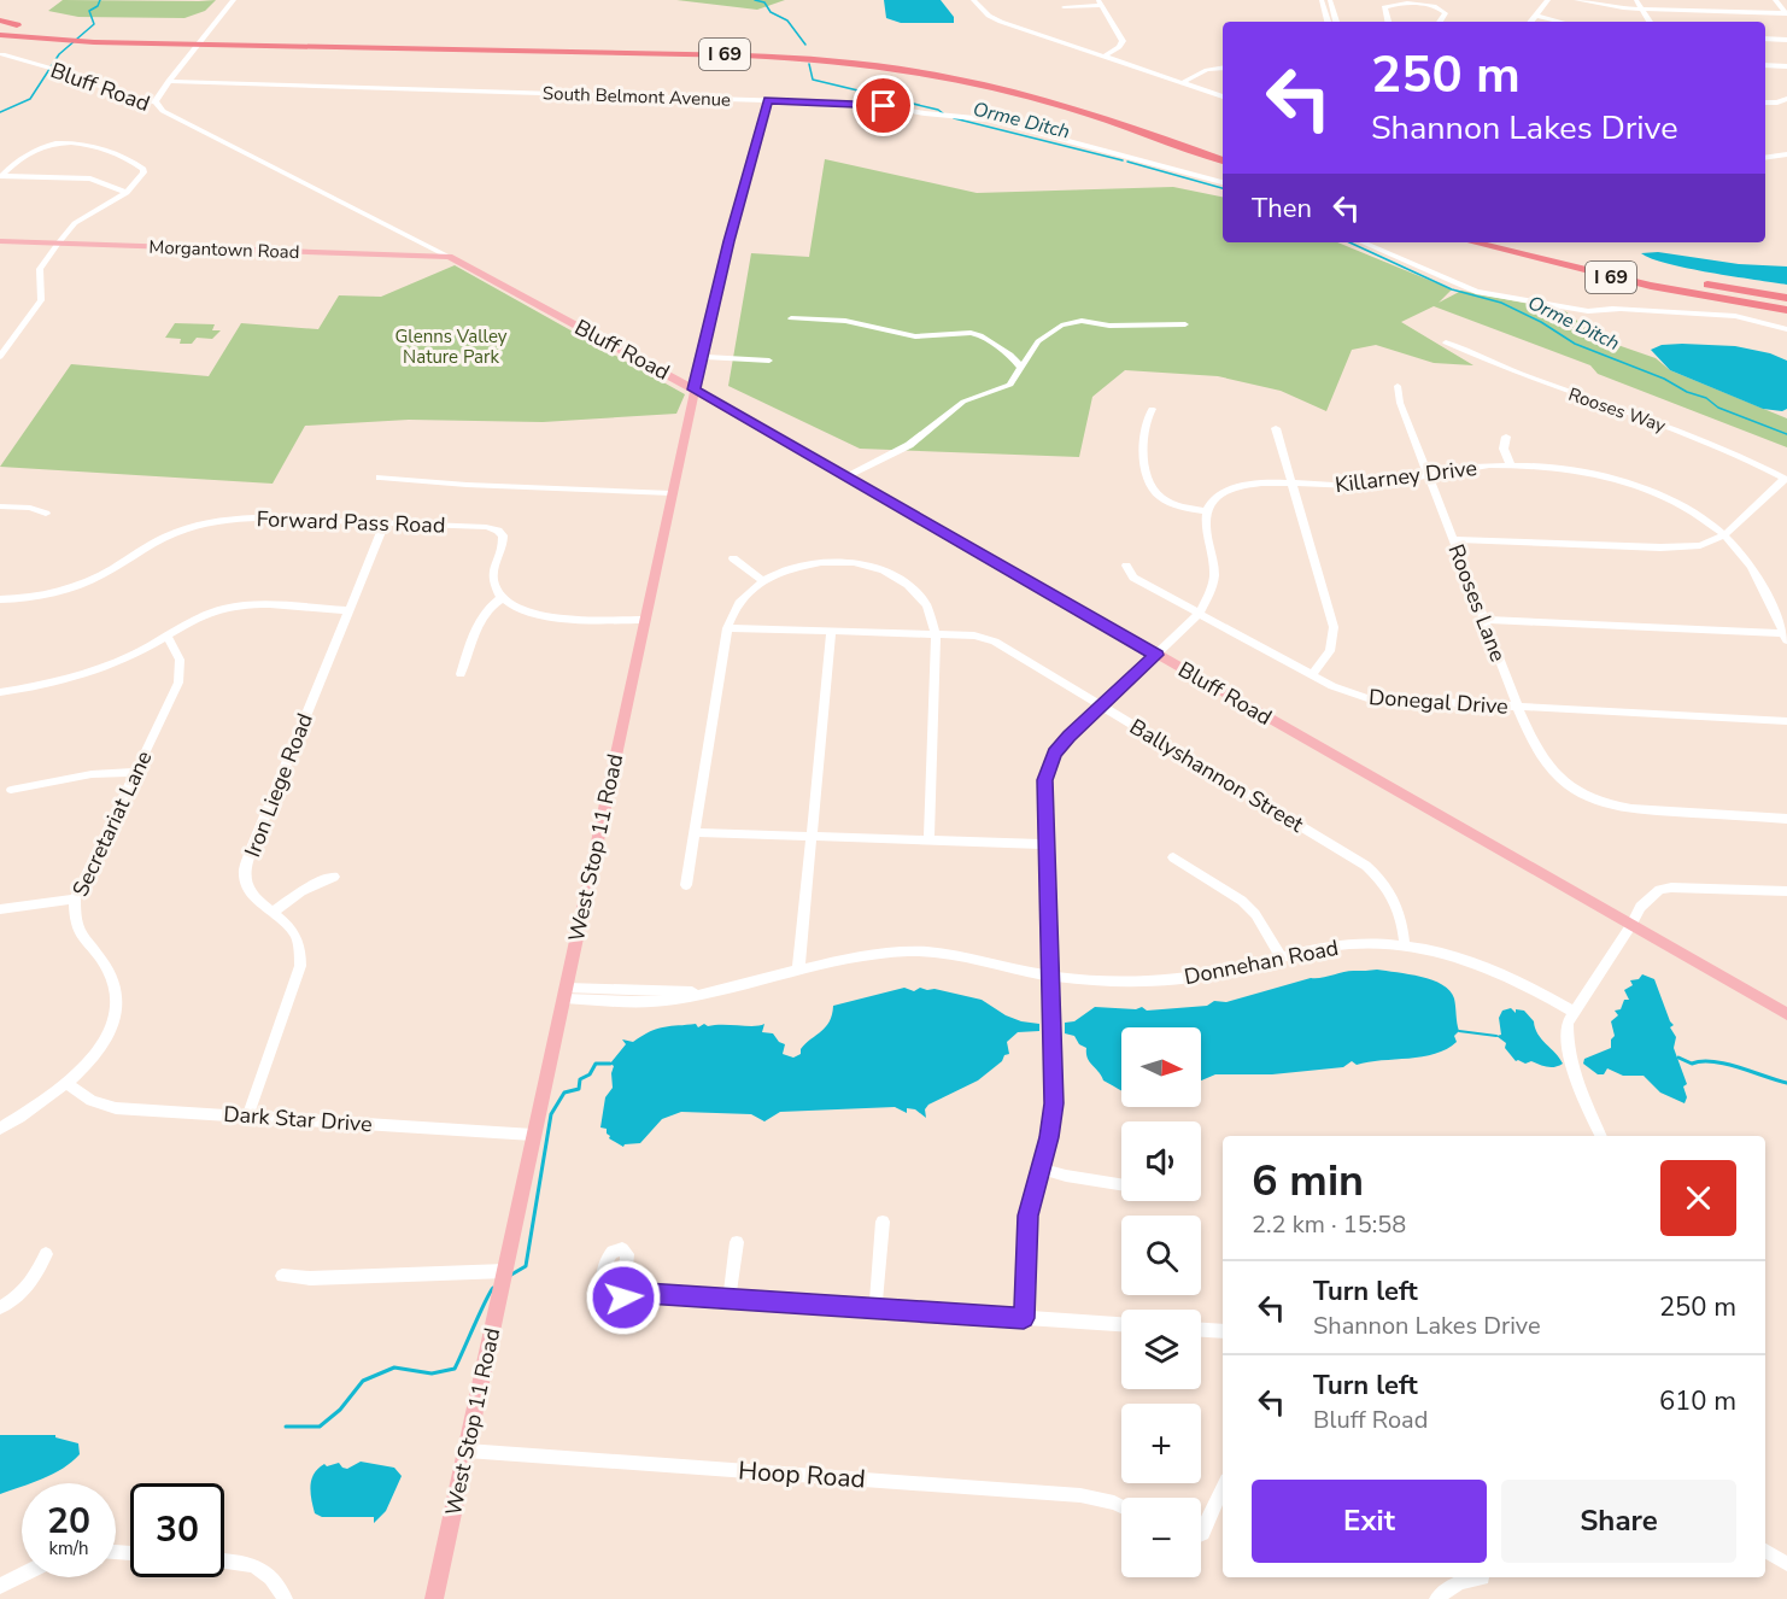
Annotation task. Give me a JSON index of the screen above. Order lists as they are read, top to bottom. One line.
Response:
{"streets":{"highway":["I 69"],"main road":["Bluff Road","Morgantown Road","West Stop 11 Road"],"street":["South Belmont Avenue","Rooses Way","Killarney Drive","Forward Pass Road","Rooses Lane","Donegal Drive","Ballyshannon Street","Iron Liege Road","Secretariat Lane","Donnehan Road","Dark Star Drive","Hoop Road"]},"crossings":[["Bluff Road","Morgantown Road"],["Bluff Road","West Stop 11 Road"],["South Belmont Avenue","West Stop 11 Road"],["Killarney Drive","Rooses Lane"],["Forward Pass Road","Iron Liege Road"],["Rooses Lane","Donegal Drive"],["Ballyshannon Street","Donnehan Road"],["Iron Liege Road","Dark Star Drive"],["Secretariat Lane","Dark Star Drive"],["West Stop 11 Road","Donnehan Road"],["West Stop 11 Road","Dark Star Drive"],["West Stop 11 Road","Hoop Road"]],"water":["Orme Ditch"],"parks":["Glenns Valley Nature Park"],"north":"right","page":{"turn":["250 m","Shannon Lakes Drive"],"then":"Then","map_buttons":["+","−"],"heading":["6 min","2.2 km · 15:58"],"list":[{"name":"Turn left","note":"Shannon Lakes Drive","value":"250 m"},{"name":"Turn left","note":"Bluff Road","value":"610 m"}],"buttons":["Exit","Share"],"speed":"20 km/h","limit":"30"}}
